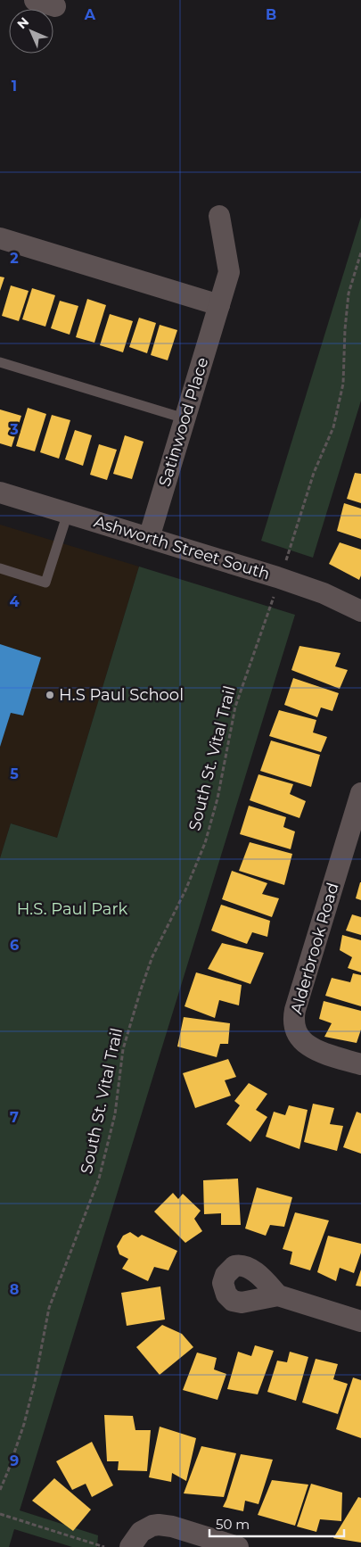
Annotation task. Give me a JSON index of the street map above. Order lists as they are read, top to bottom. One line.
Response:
{"streets":{"street":["Satinwood Place","Ashworth Street South","Alderbrook Road"],"path":["South St. Vital Trail"]},"crossings":[["Satinwood Place","Ashworth Street South"]],"parks":["H.S. Paul Park"],"places":["H.S Paul School"],"scale_bar":"50 m","north":"top left","grid":{"columns":["A","B"],"rows":["1","2","3","4","5","6","7","8","9"]}}
